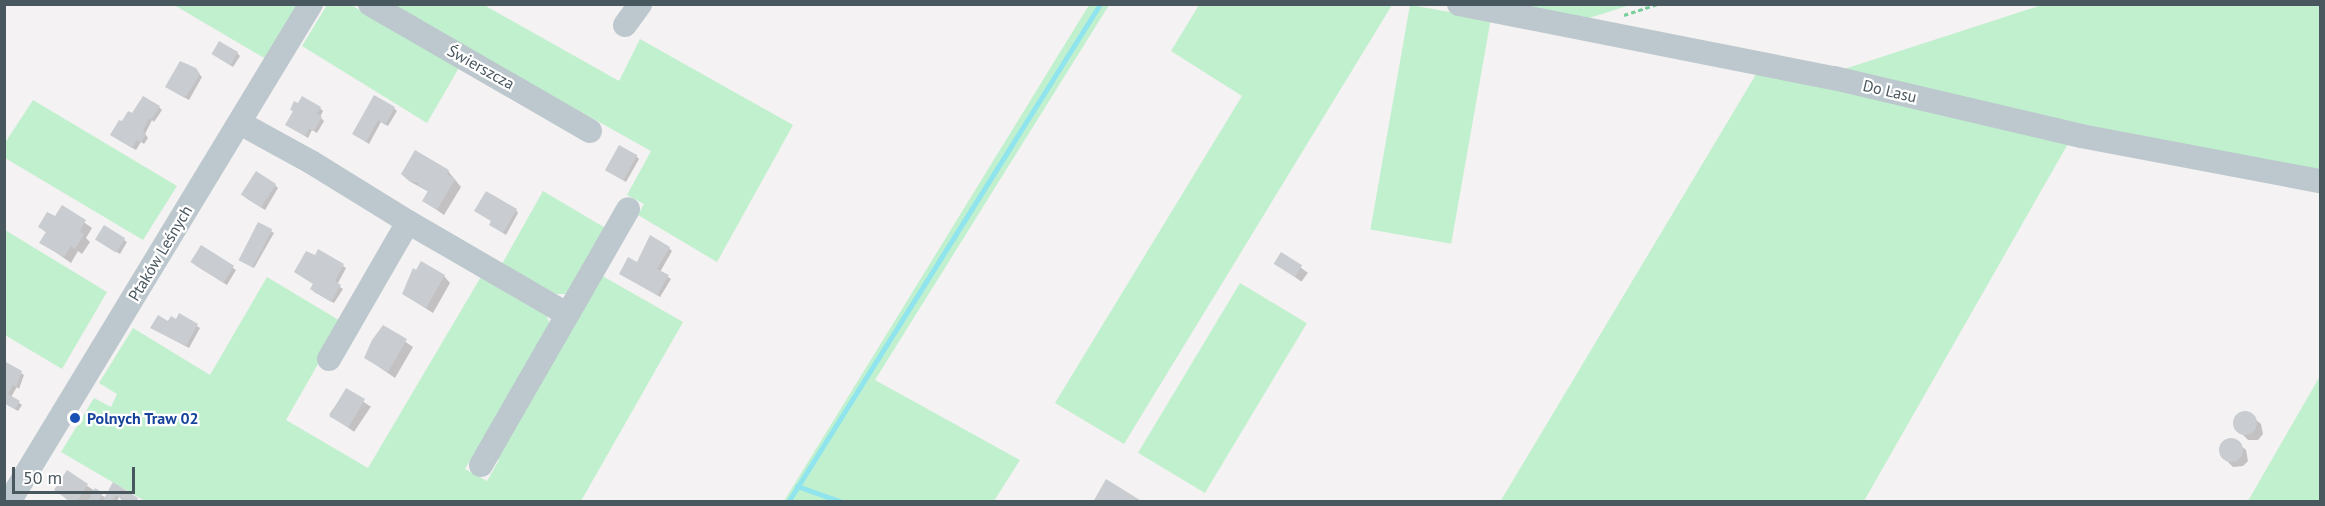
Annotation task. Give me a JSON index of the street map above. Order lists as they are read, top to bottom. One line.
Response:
{"streets":{"street":["Świerszcza","Do Lasu","Ptaków Leśnych"]},"places":["Polnych Traw 02"],"scale_bar":"50 m"}
